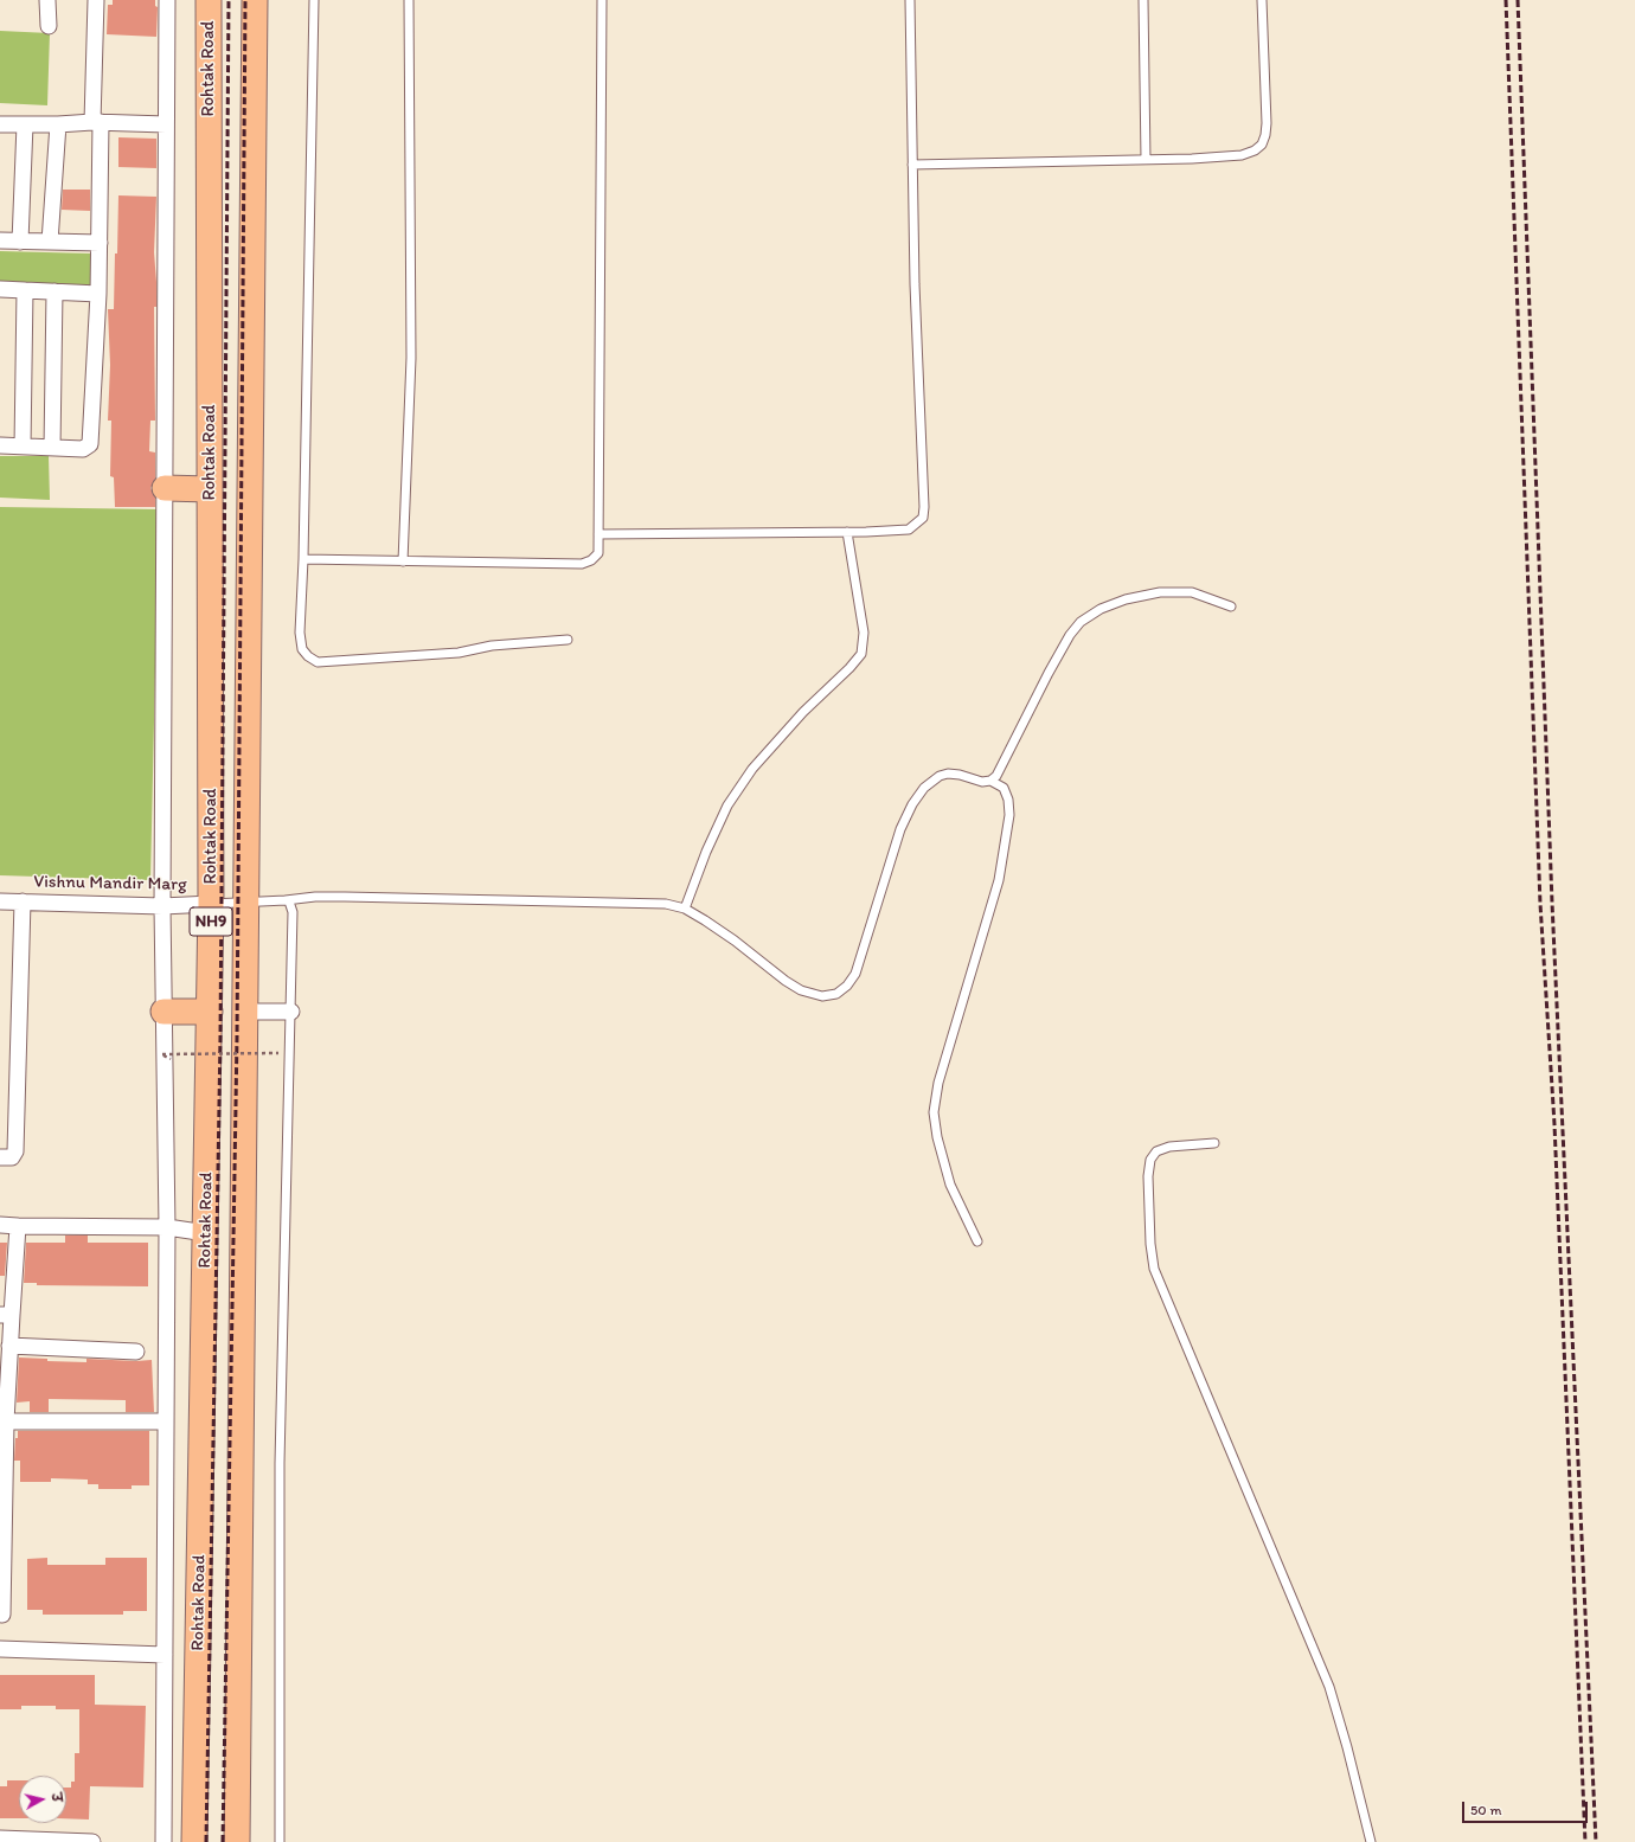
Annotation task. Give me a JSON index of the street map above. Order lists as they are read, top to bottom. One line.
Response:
{"streets":{"main road":["Rohtak Road","NH9"],"street":["Vishnu Mandir Marg"]},"crossings":[["Rohtak Road","Vishnu Mandir Marg"]],"scale_bar":"50 m","north":"right"}
